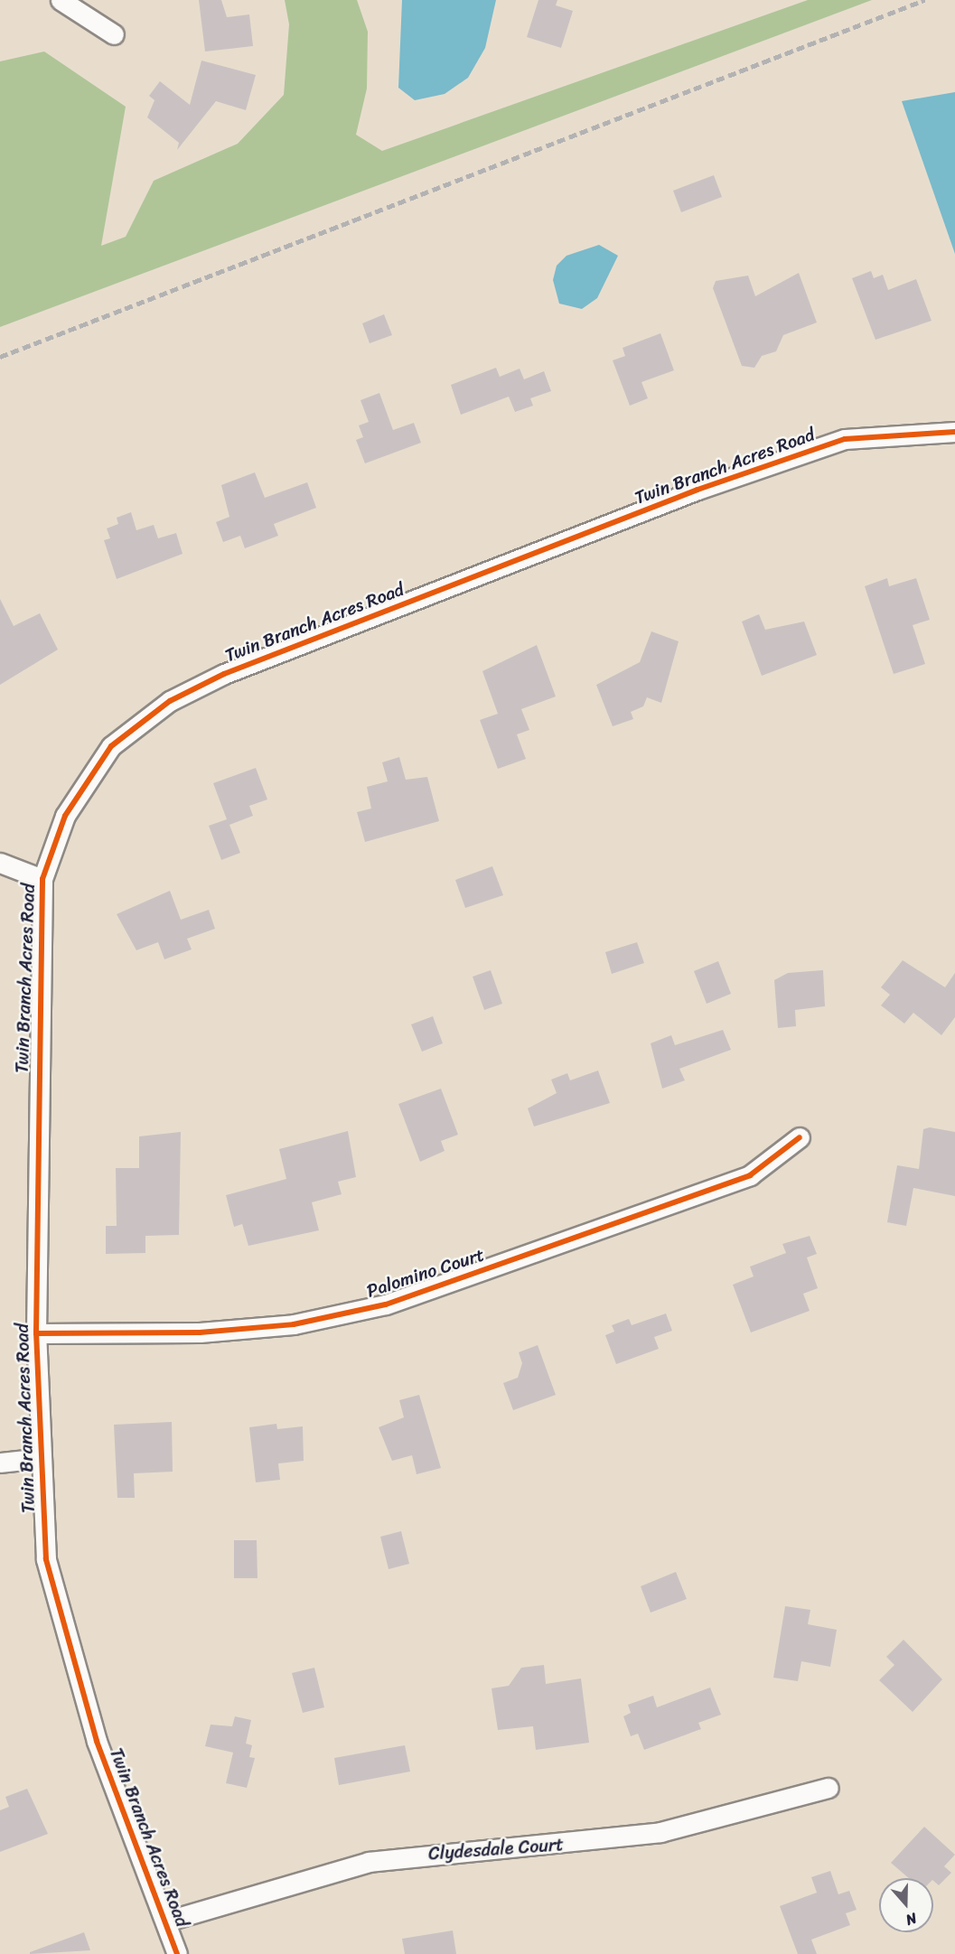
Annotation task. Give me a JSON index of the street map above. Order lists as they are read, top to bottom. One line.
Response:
{"streets":{"street":["Twin Branch Acres Road","Palomino Court","Clydesdale Court"]},"crossings":[["Twin Branch Acres Road","Palomino Court"],["Twin Branch Acres Road","Clydesdale Court"]],"north":"bottom"}
